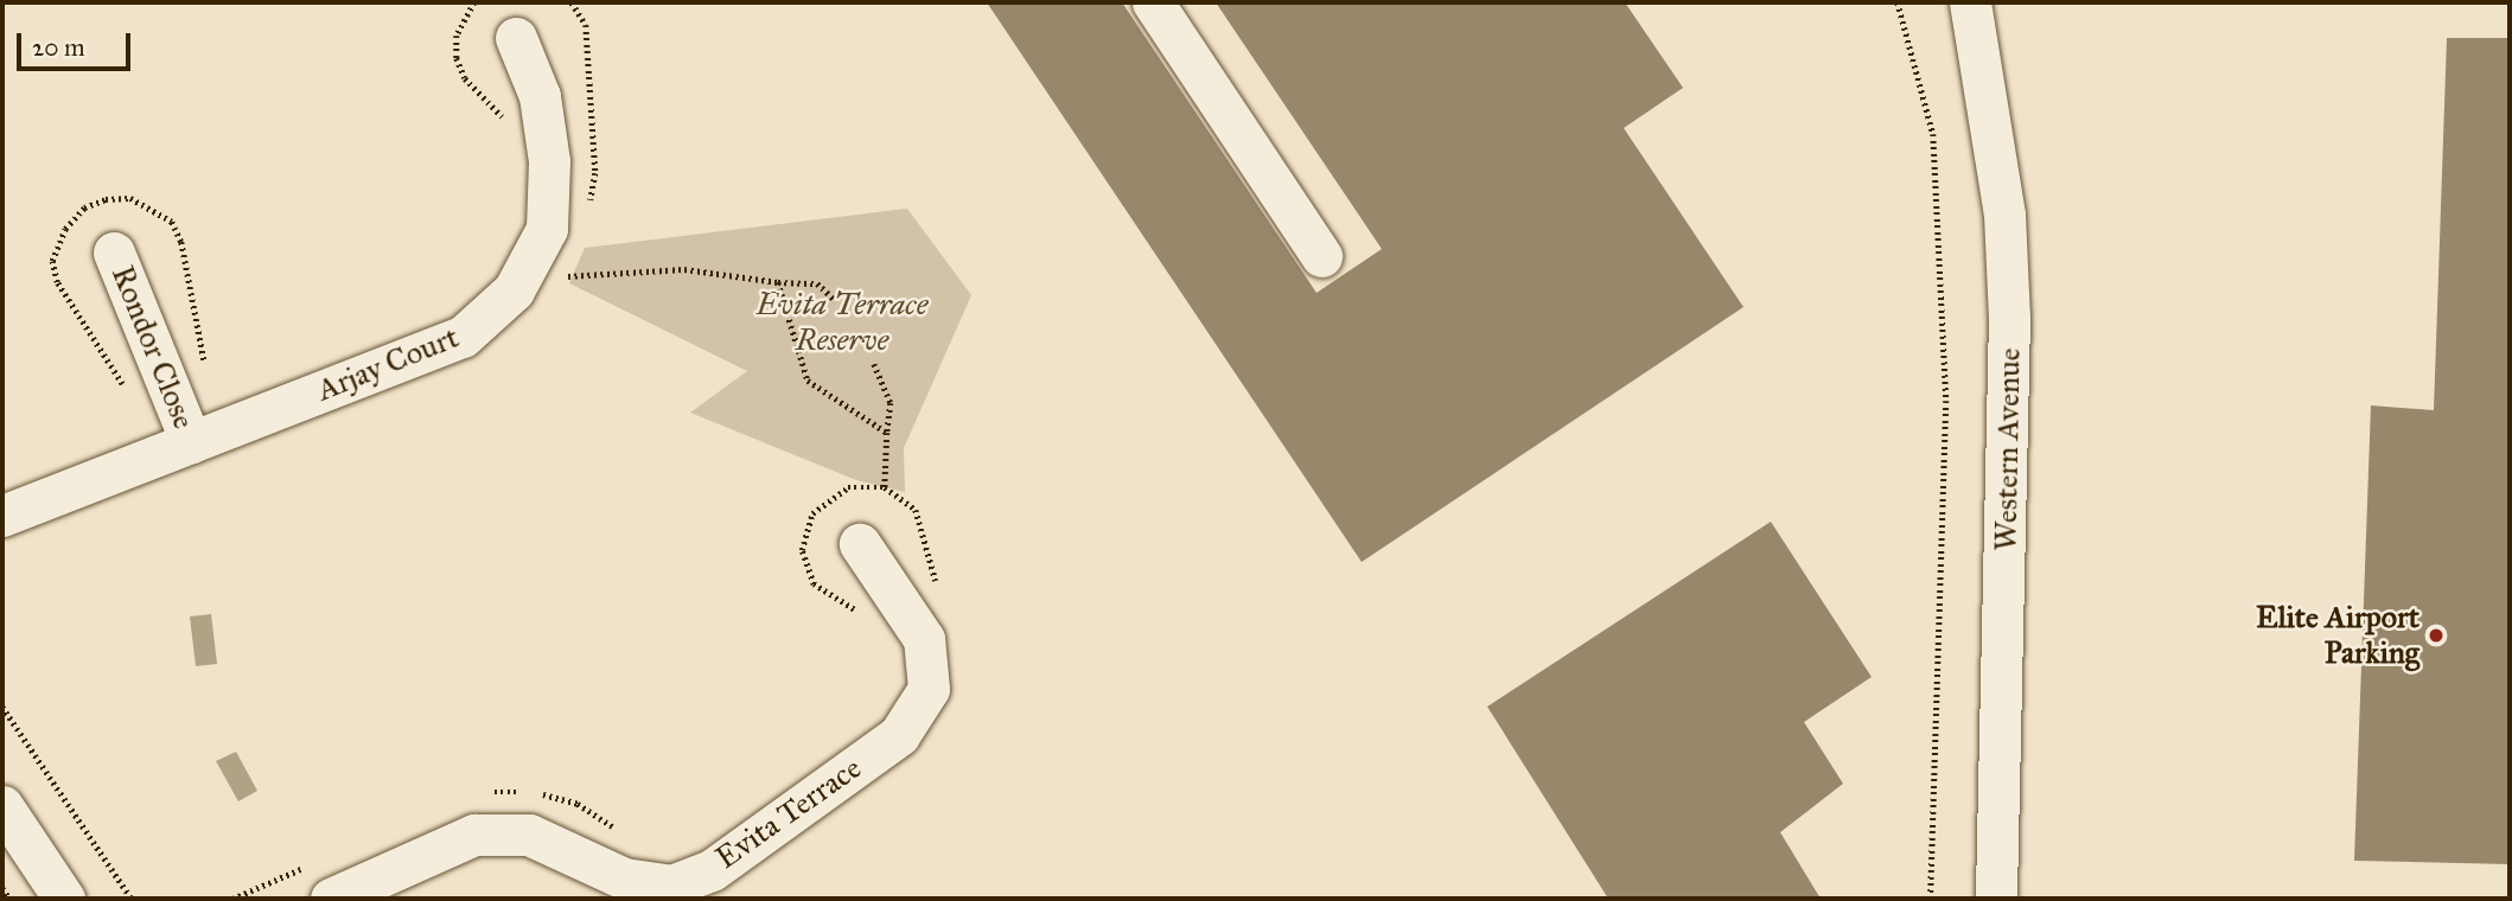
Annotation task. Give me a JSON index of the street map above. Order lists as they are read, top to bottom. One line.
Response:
{"streets":{"street":["Rondor Close","Arjay Court","Western Avenue","Evita Terrace"]},"crossings":[["Rondor Close","Arjay Court"]],"parks":["Evita Terrace Reserve"],"places":["Elite Airport Parking"],"scale_bar":"20 m"}
